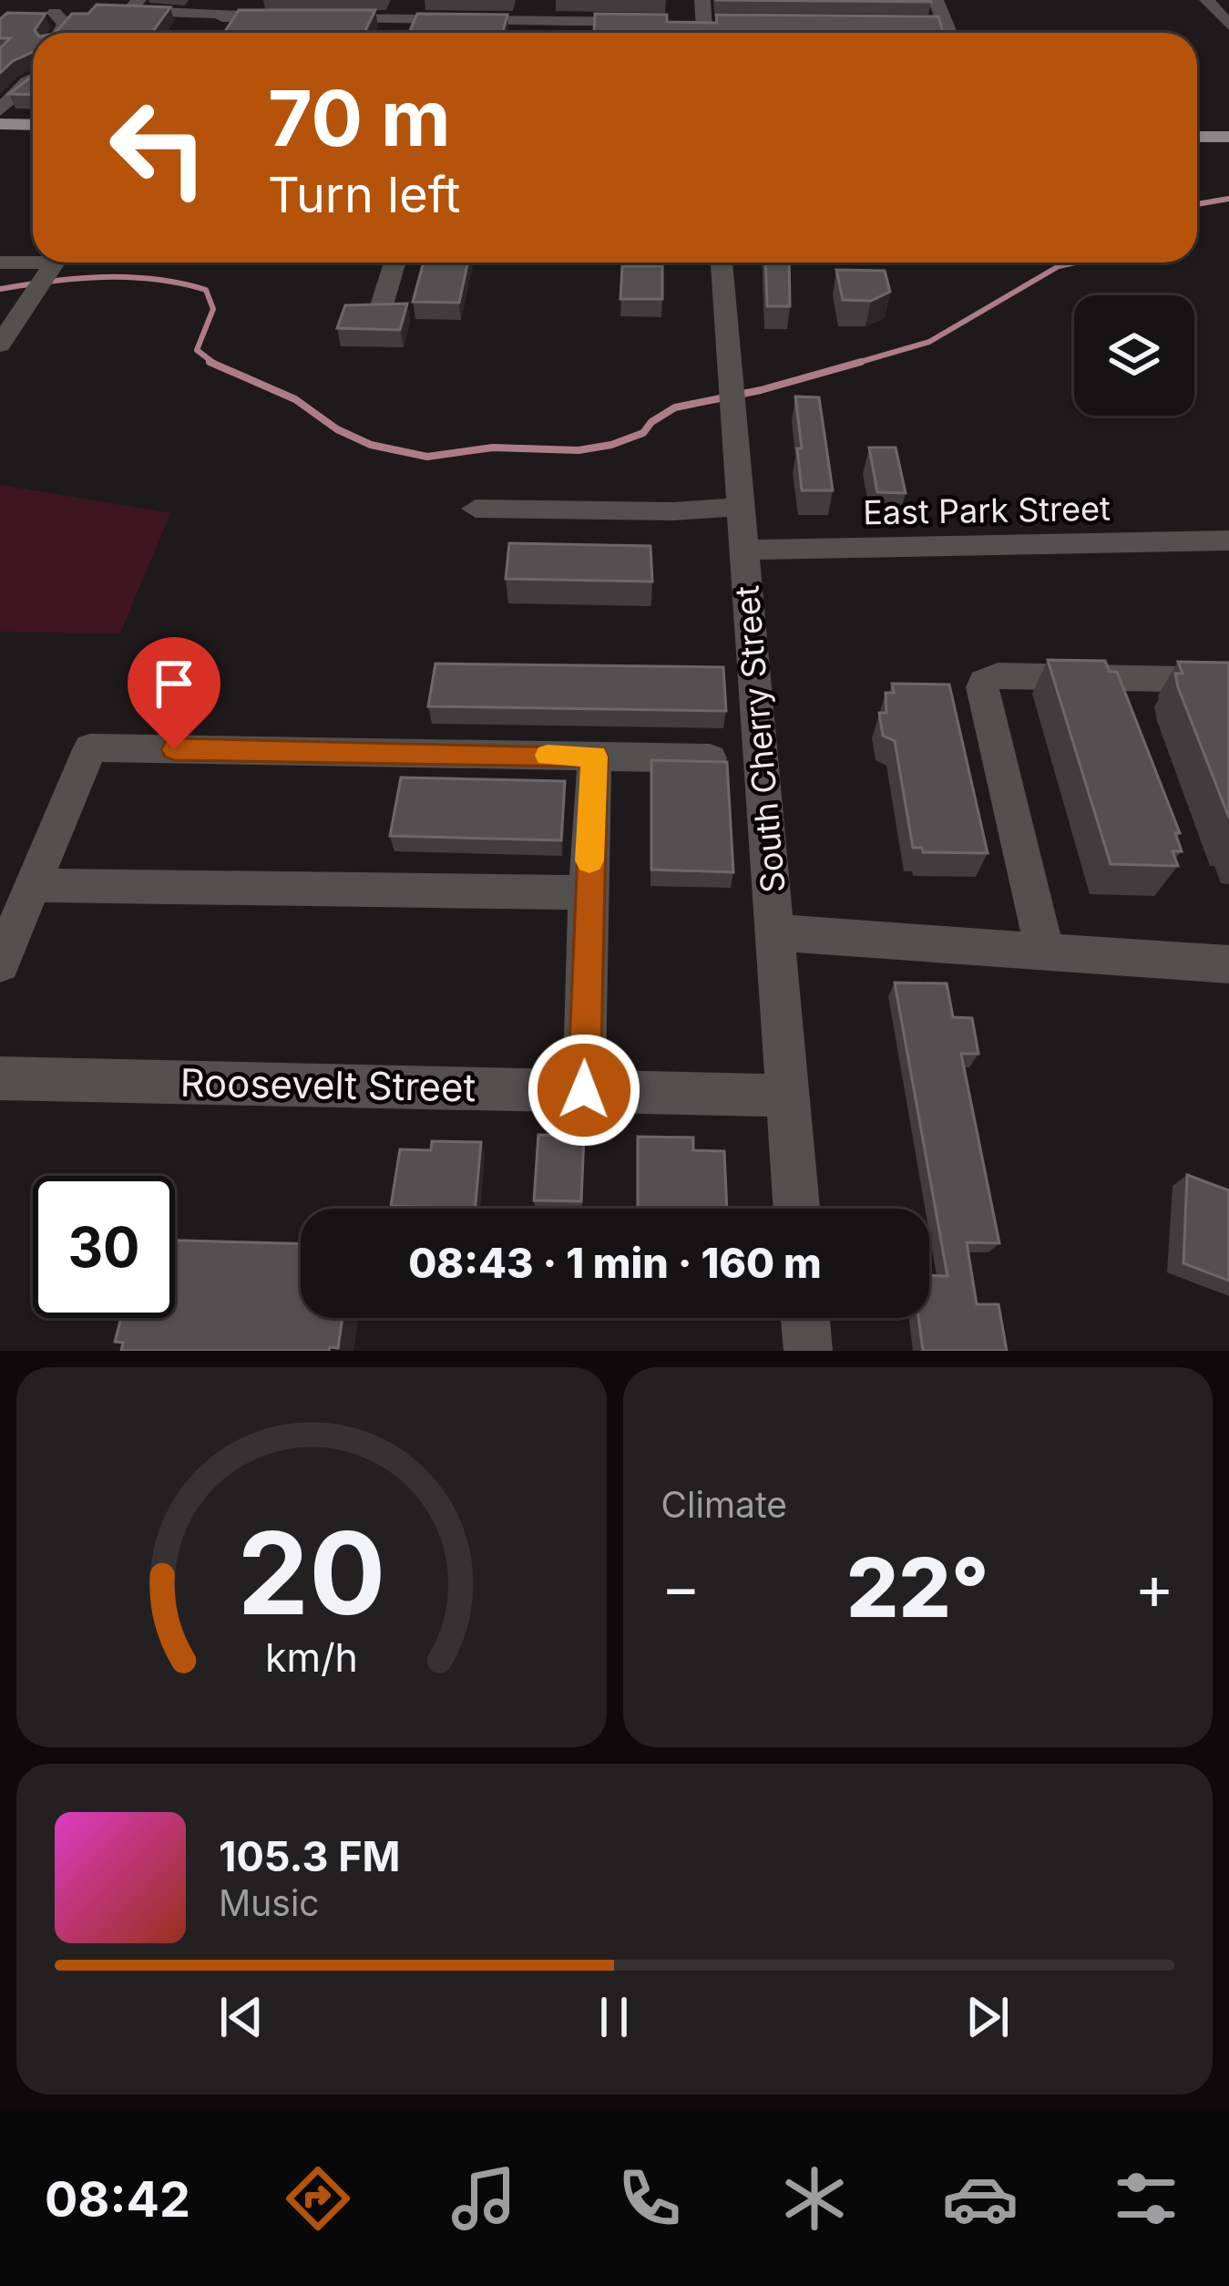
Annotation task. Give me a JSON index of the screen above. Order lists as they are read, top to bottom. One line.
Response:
{"streets":{"street":["East Park Street","South Cherry Street","Roosevelt Street"]},"crossings":[["East Park Street","South Cherry Street"],["South Cherry Street","Roosevelt Street"]],"page":{"turn":["70 m","Turn left"],"limit":"30","trip":"08:43 · 1 min · 160 m","tile":"Climate","heat":["−","22°","+"],"song":["105.3 FM","Music"],"tabs":"08:42","gauge":["20","km/h"]}}
